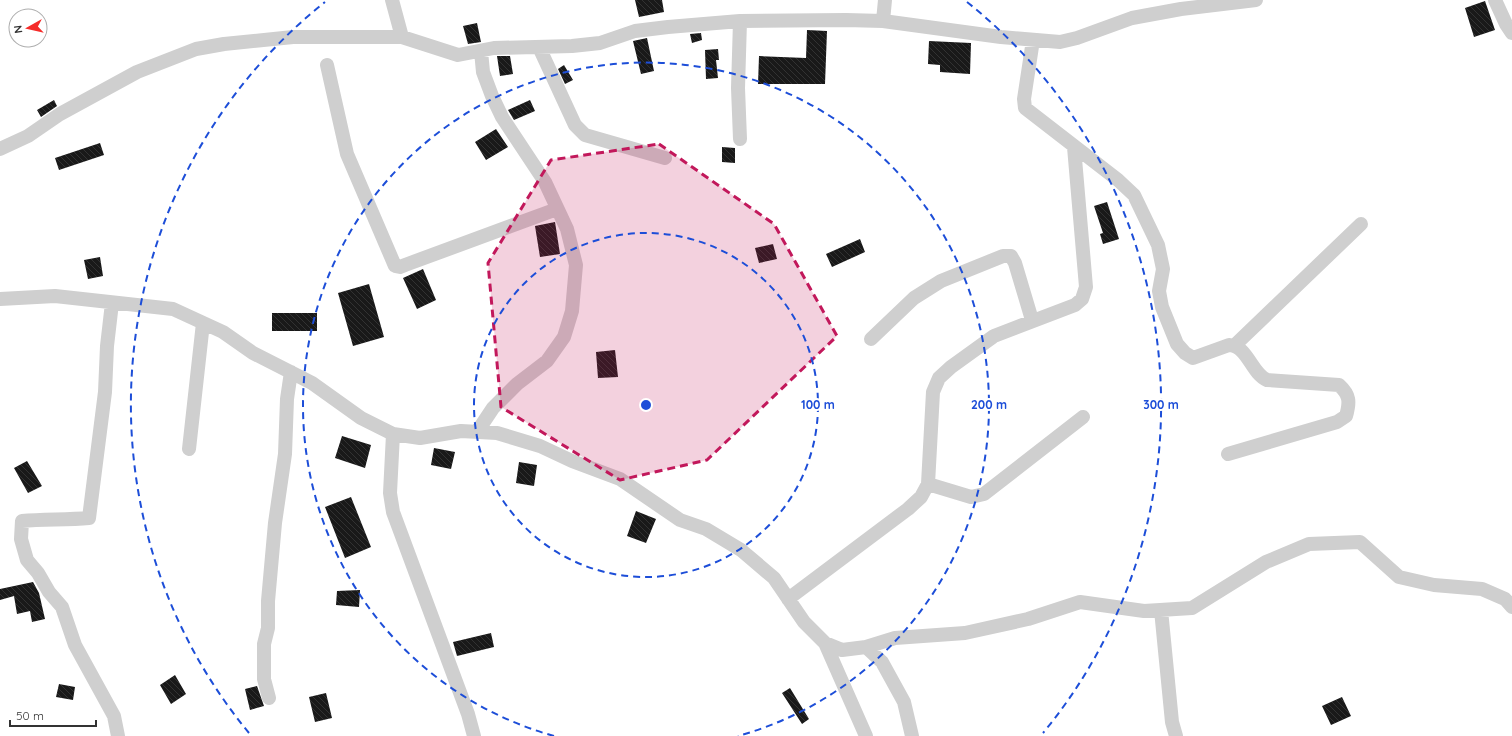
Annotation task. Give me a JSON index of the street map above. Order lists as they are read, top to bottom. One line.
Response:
{"scale_bar":"50 m","north":"left","rings":["100 m","200 m","300 m"]}
